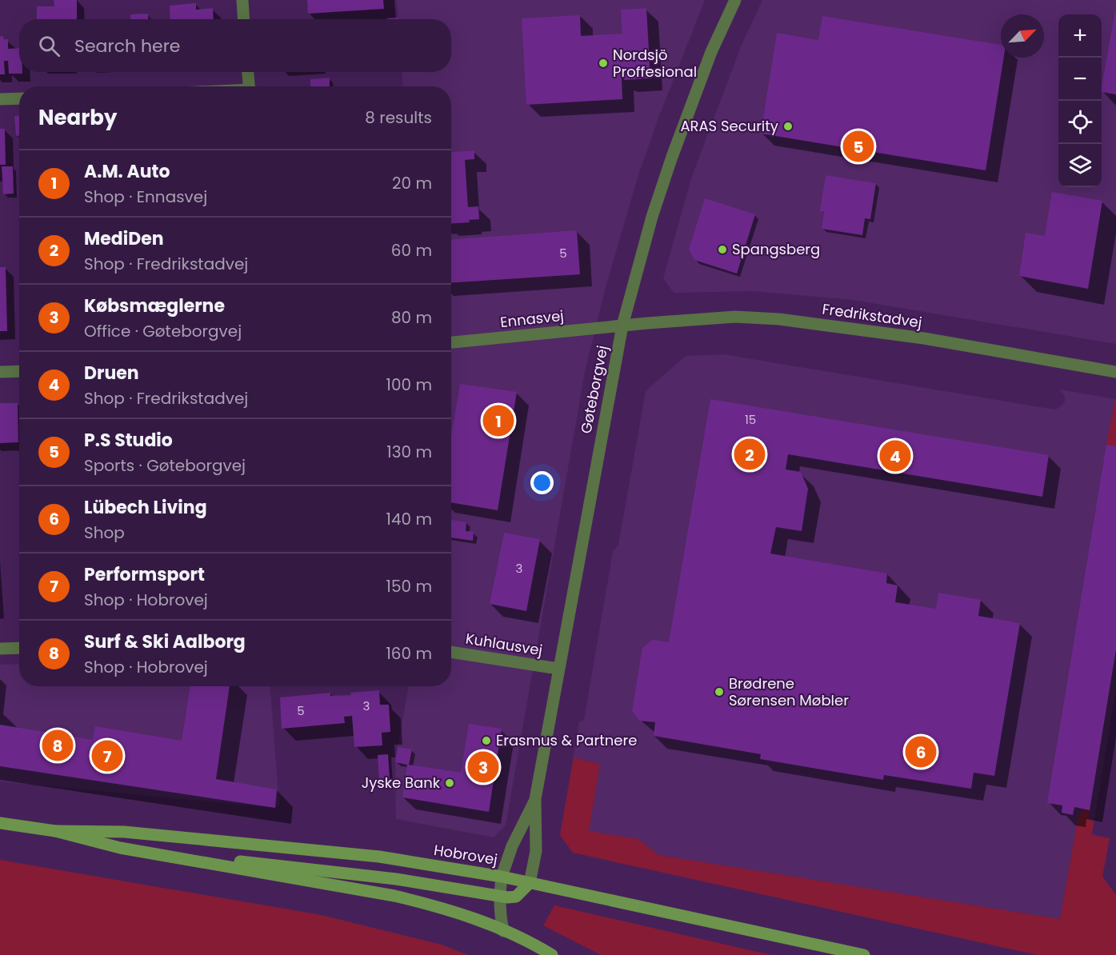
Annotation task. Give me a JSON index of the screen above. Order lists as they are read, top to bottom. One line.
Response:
{"streets":{"main road":["Hobrovej"],"street":["Fredrikstadvej","Ennasvej","Gøteborgvej","Kuhlausvej"]},"crossings":[["Fredrikstadvej","Ennasvej"],["Fredrikstadvej","Gøteborgvej"],["Ennasvej","Gøteborgvej"],["Gøteborgvej","Kuhlausvej"],["Gøteborgvej","Hobrovej"]],"places":["Nordsjö Proffesional","ARAS Security","Spangsberg","Brødrene Sørensen Møbler","Erasmus & Partnere","Jyske Bank"],"house_numbers":["5","15","3","3","5"],"north":"top right","page":{"map_buttons":["+","−"],"search":"Search here","heading":["Nearby","8 results"],"pins":["5","1","2","4","8","6","7","3"],"list":[{"mark":"1","name":"A.M. Auto","note":"Shop · Ennasvej","value":"20 m"},{"mark":"2","name":"MediDen","note":"Shop · Fredrikstadvej","value":"60 m"},{"mark":"3","name":"Købsmæglerne","note":"Office · Gøteborgvej","value":"80 m"},{"mark":"4","name":"Druen","note":"Shop · Fredrikstadvej","value":"100 m"},{"mark":"5","name":"P.S Studio","note":"Sports · Gøteborgvej","value":"130 m"},{"mark":"6","name":"Lübech Living","note":"Shop","value":"140 m"},{"mark":"7","name":"Performsport","note":"Shop · Hobrovej","value":"150 m"},{"mark":"8","name":"Surf & Ski Aalborg","note":"Shop · Hobrovej","value":"160 m"}]}}
